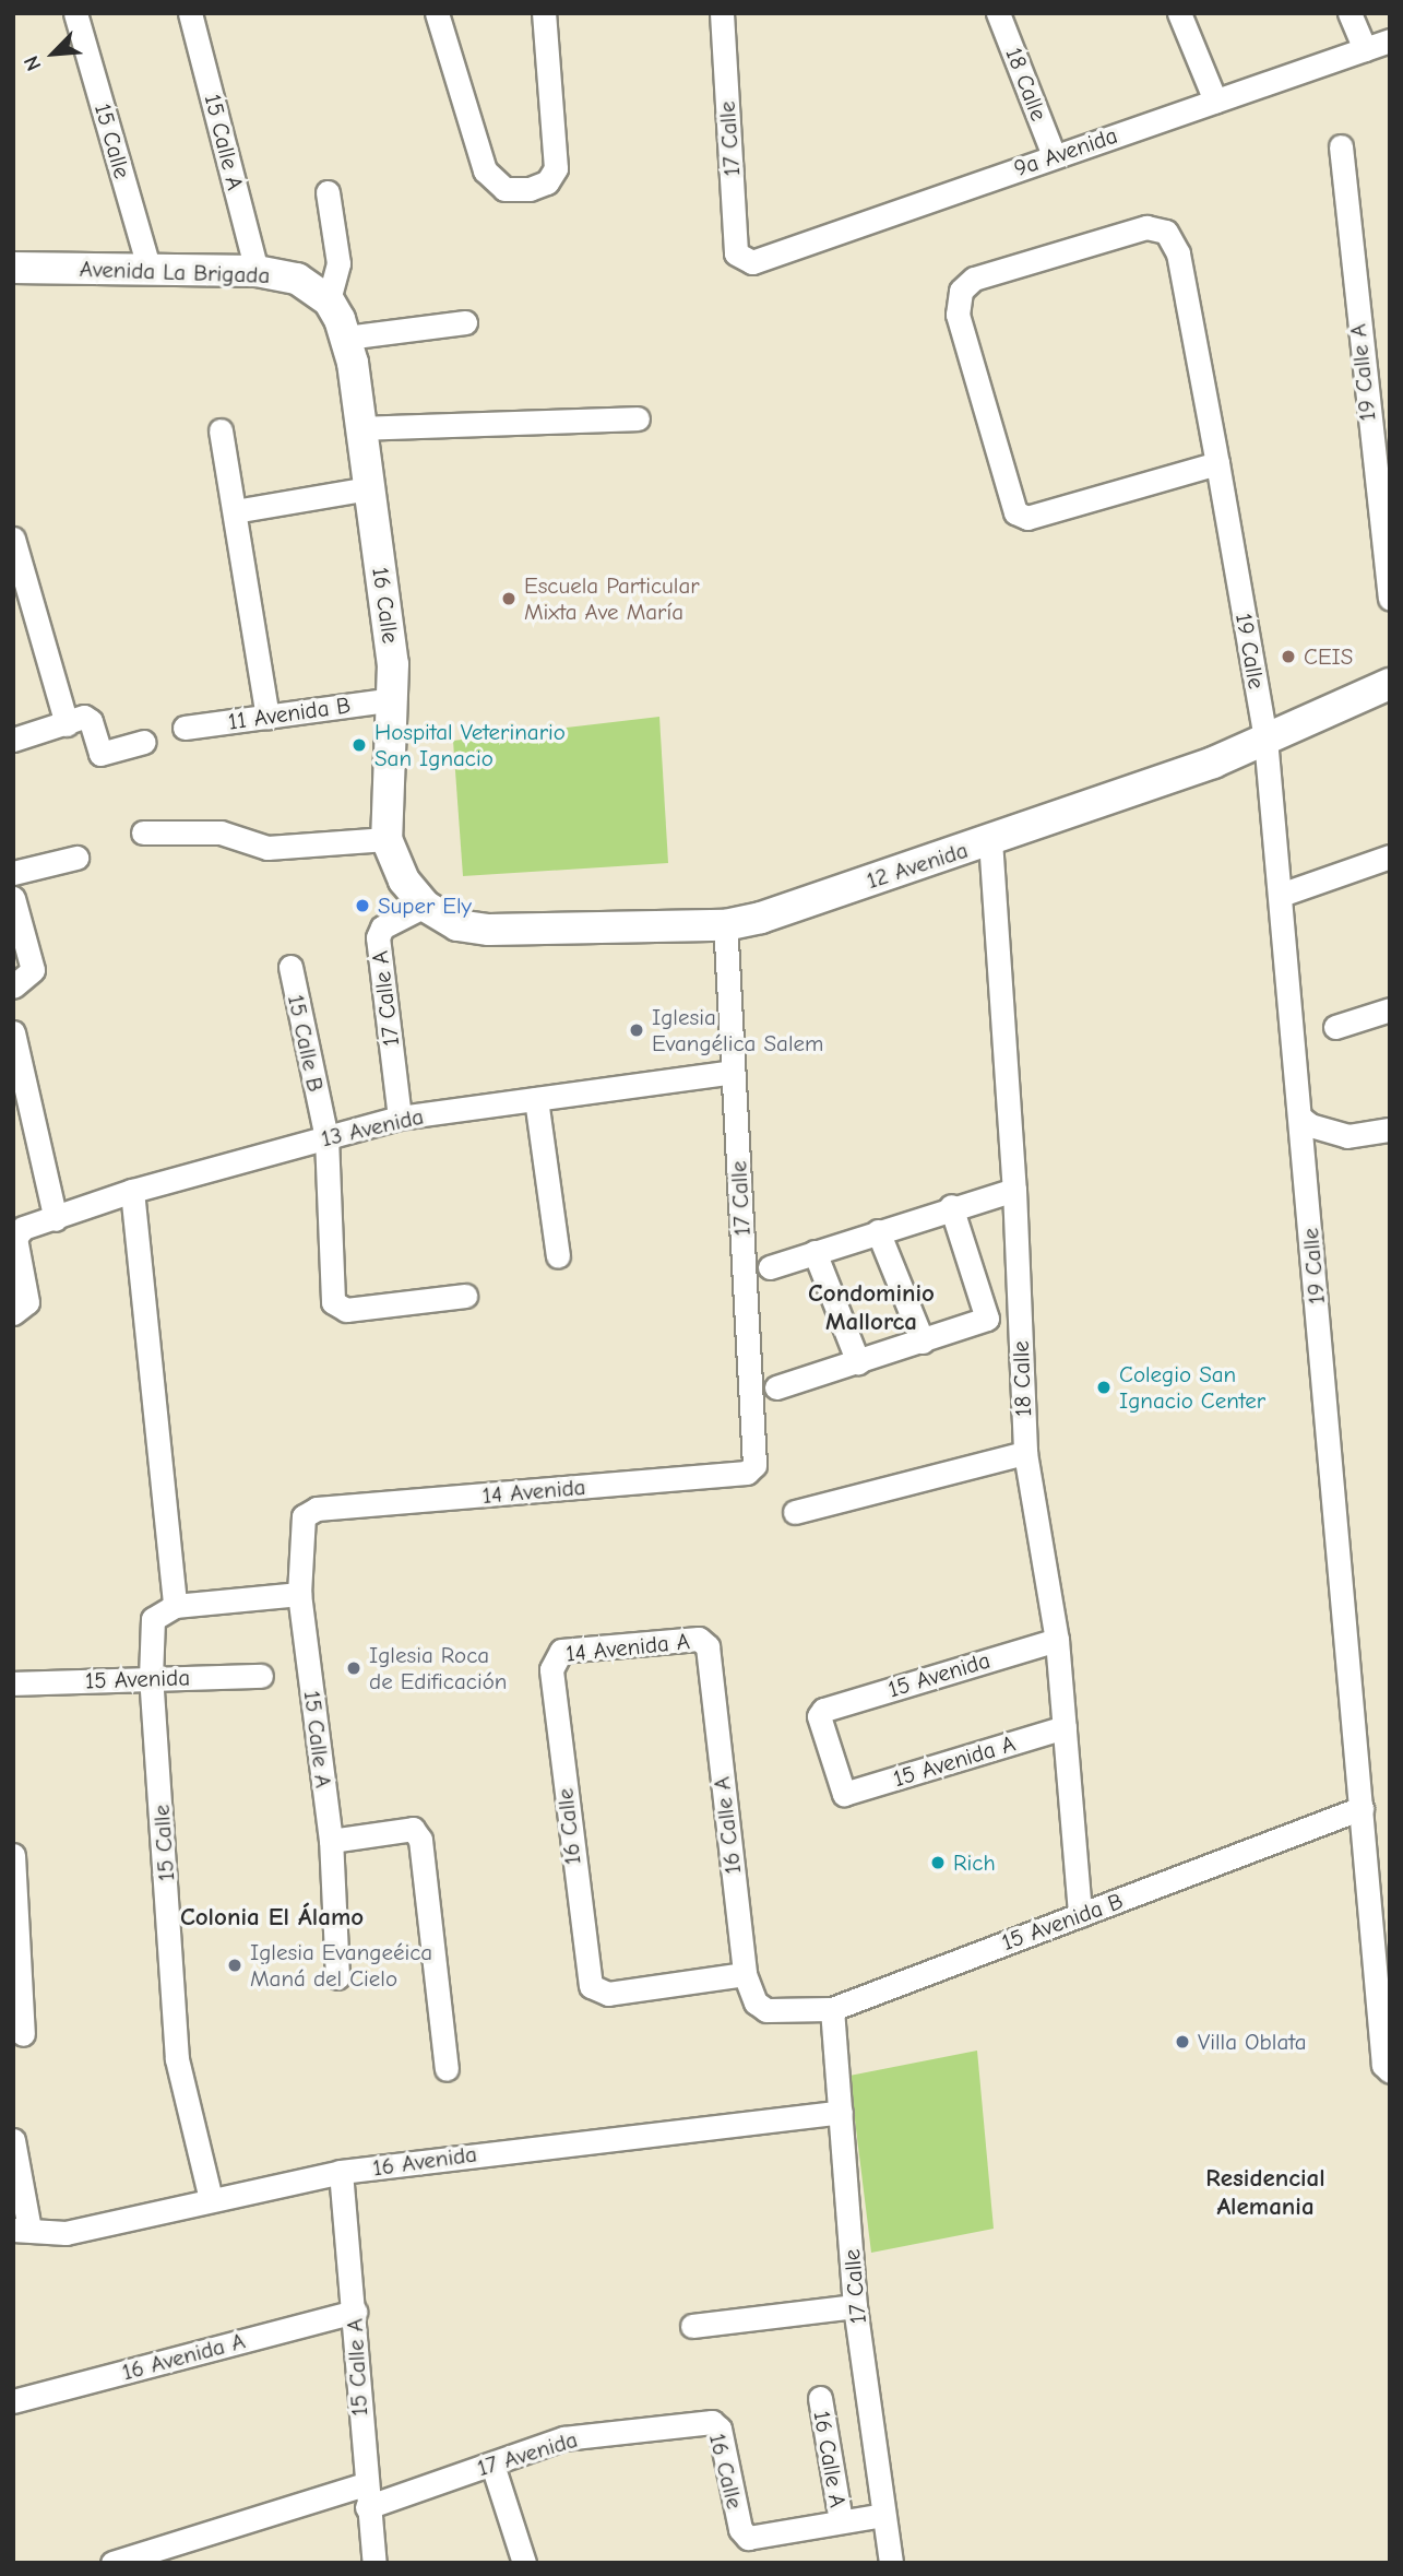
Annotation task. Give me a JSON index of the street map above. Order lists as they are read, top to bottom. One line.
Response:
{"streets":{"main road":["Avenida La Brigada","16 Calle","12 Avenida"],"street":["18 Calle","17 Calle","15 Calle","15 Calle A","9a Avenida","19 Calle A","19 Calle","11 Avenida B","17 Calle A","15 Calle B","13 Avenida","14 Avenida","14 Avenida A","15 Avenida","15 Avenida A","16 Calle A","15 Avenida B","16 Avenida","16 Avenida A","17 Avenida"]},"crossings":[["18 Calle","9a Avenida"],["18 Calle","12 Avenida"],["18 Calle","15 Avenida"],["18 Calle","15 Avenida A"],["18 Calle","15 Avenida B"],["17 Calle","9a Avenida"],["17 Calle","12 Avenida"],["17 Calle","13 Avenida"],["17 Calle","14 Avenida"],["17 Calle","15 Avenida B"],["17 Calle","16 Avenida"],["15 Calle","Avenida La Brigada"],["15 Calle","15 Avenida"],["15 Calle","16 Avenida"],["15 Calle A","Avenida La Brigada"],["15 Calle A","14 Avenida"],["15 Calle A","16 Avenida"],["15 Calle A","16 Avenida A"],["15 Calle A","17 Avenida"],["Avenida La Brigada","16 Calle"],["16 Calle","11 Avenida B"],["16 Calle","12 Avenida"],["16 Calle","17 Calle A"],["16 Calle","14 Avenida A"],["16 Calle","16 Calle A"],["16 Calle","17 Avenida"],["19 Calle","12 Avenida"],["19 Calle","15 Avenida B"],["12 Avenida","17 Calle A"],["17 Calle A","13 Avenida"],["15 Calle B","13 Avenida"],["14 Avenida A","16 Calle A"],["15 Avenida","15 Avenida A"],["16 Calle A","15 Avenida B"]],"districts":["Condominio Mallorca","Colonia El Álamo","Residencial Alemania"],"places":["Escuela Particular Mixta Ave María","CEIS","Hospital Veterinario San Ignacio","Super Ely","Iglesia Evangélica Salem","Colegio San Ignacio Center","Iglesia Roca de Edificación","Rich","Iglesia Evangeéica Maná del Cielo","Villa Oblata"],"north":"bottom left"}
